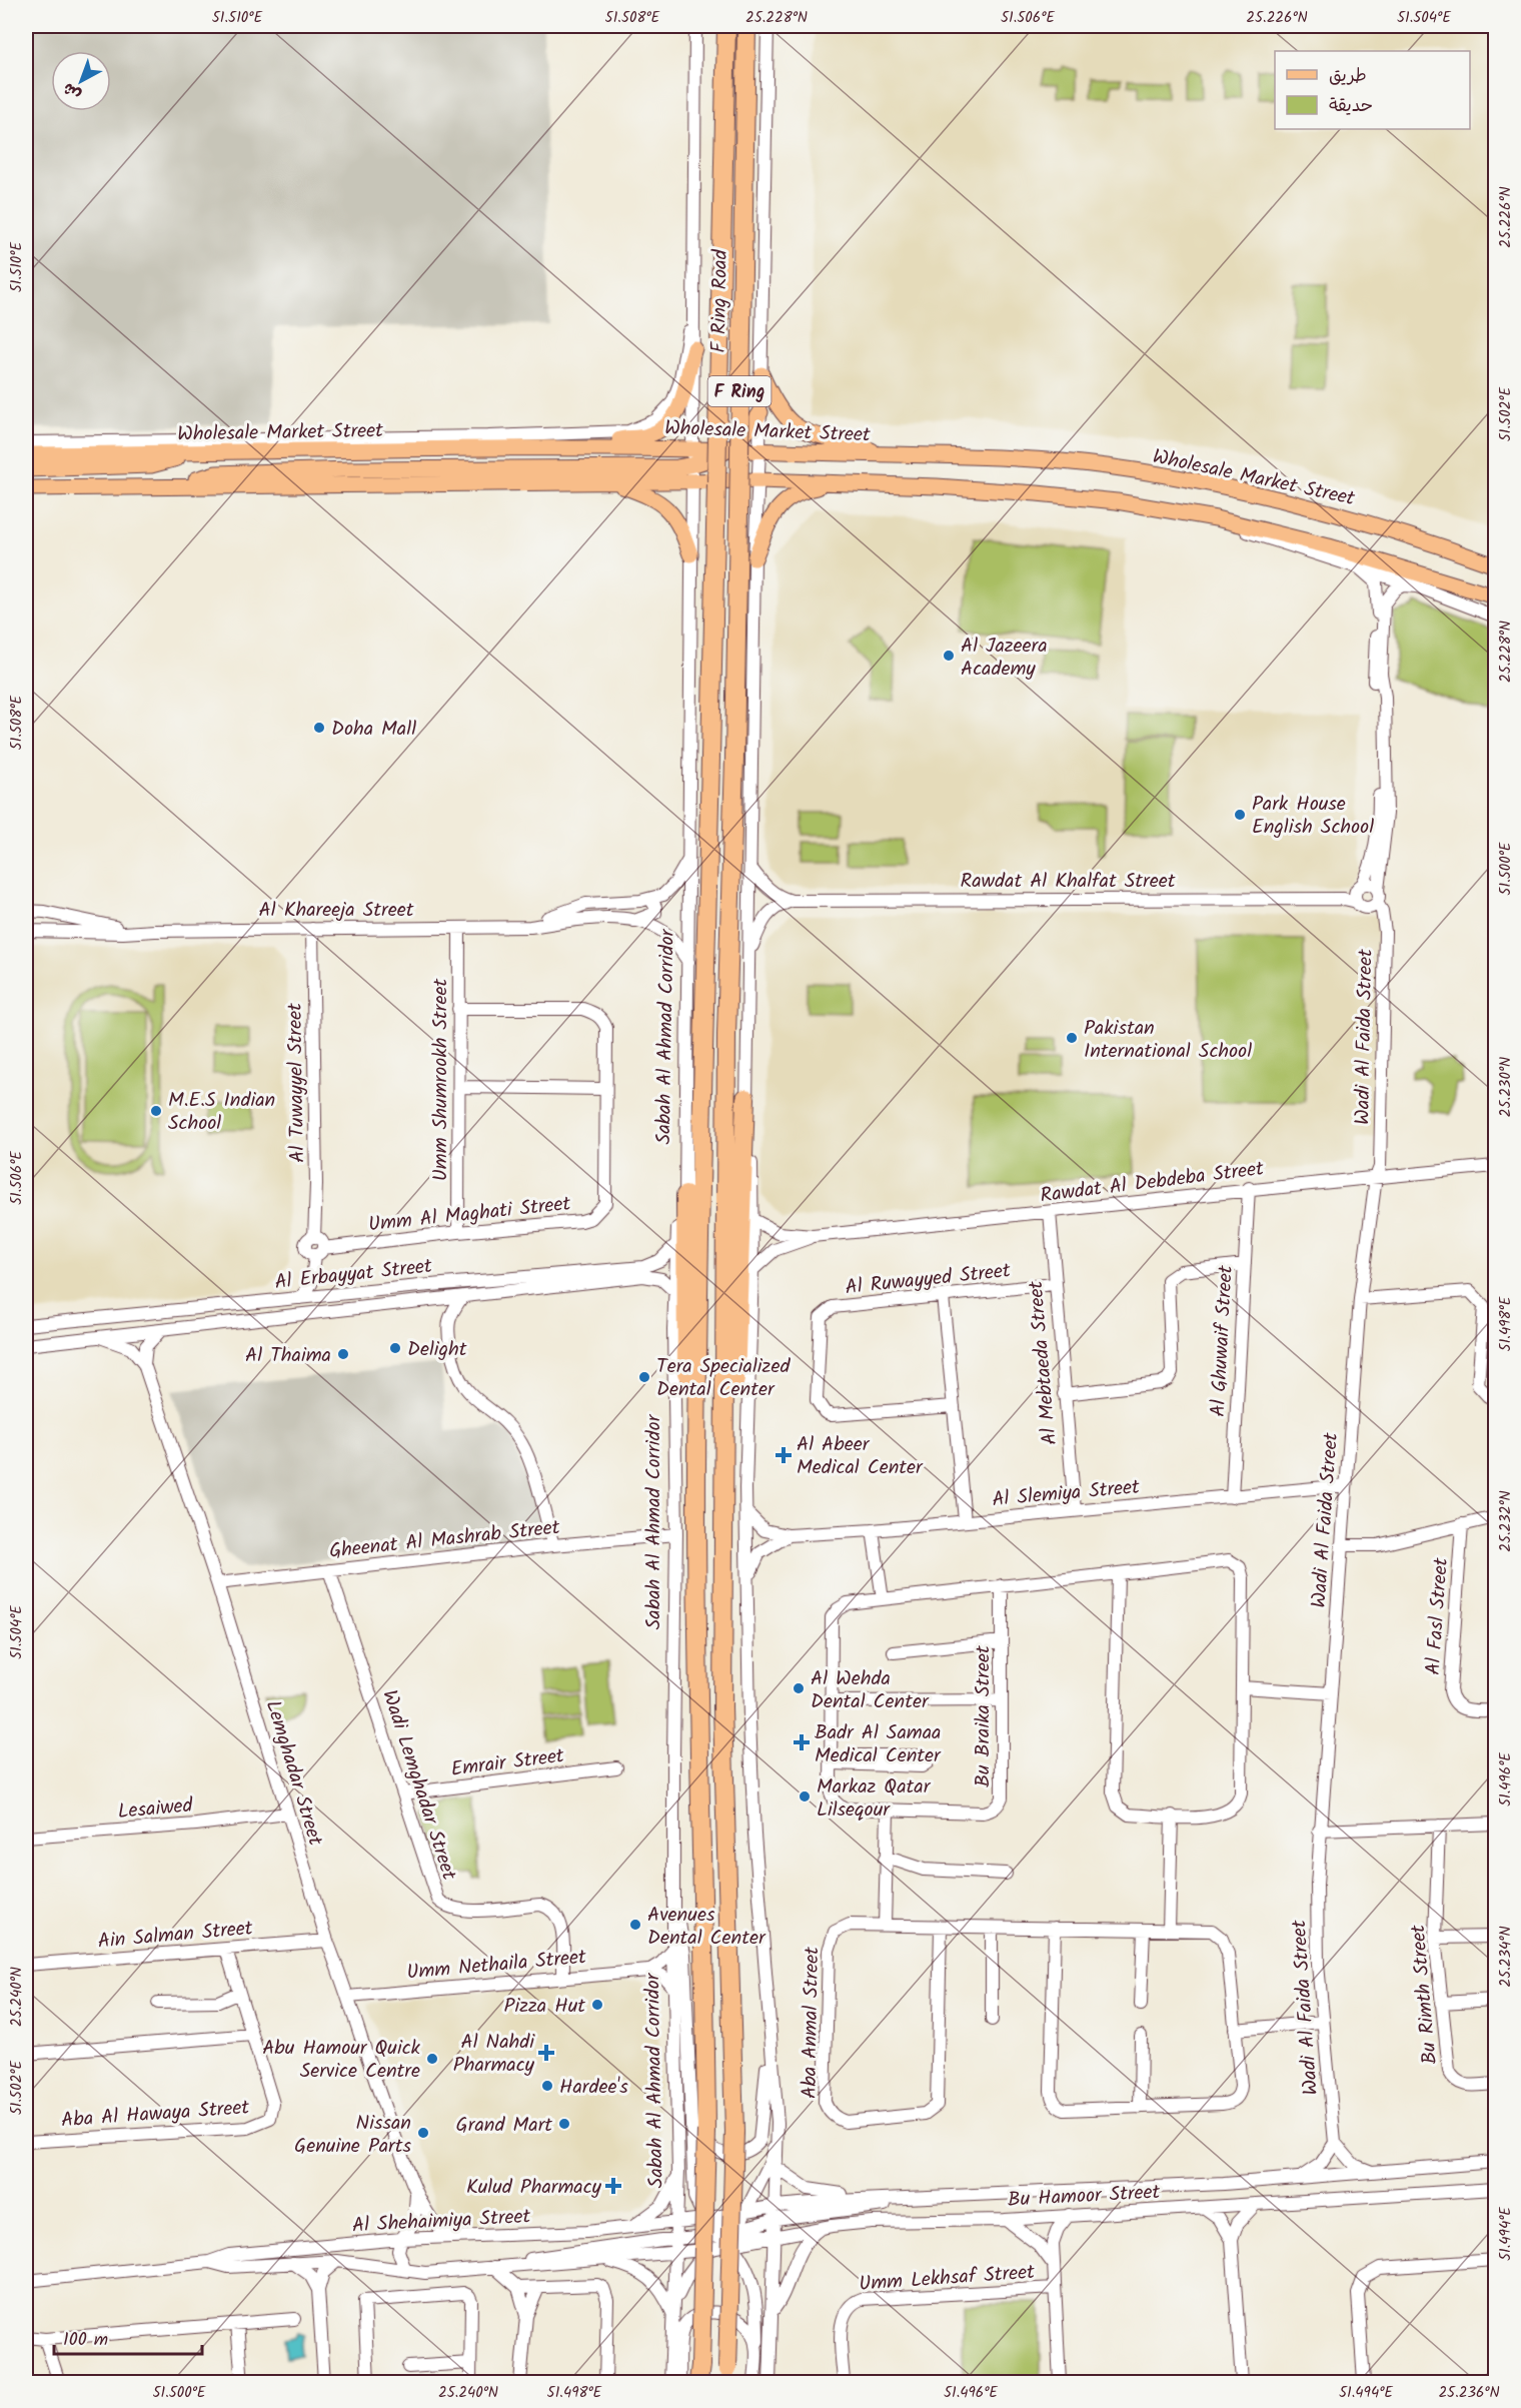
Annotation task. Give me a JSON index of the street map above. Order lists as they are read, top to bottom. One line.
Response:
{"streets":{"highway":["F Ring Road","F Ring","Sabah Al Ahmad Corridor"],"main road":["Wholesale Market Street"],"street":["Rawdat Al Khalfat Street","Al Khareeja Street","Wadi Al Faida Street","Umm Shumrookh Street","Al Tuwayyel Street","Rawdat Al Debdeba Street","Umm Al Maghati Street","Al Erbayyat Street","Al Ruwayyed Street","Al Ghuwaif Street","Al Mebtaeda Street","Al Slemiya Street","Gheenat Al Mashrab Street","Al Fasl Street","Bu Braika Street","Emrair Street","Lemghadar Street","Wadi Lemghadar Street","Lesaiwed","Ain Salman Street","Umm Nethaila Street","Bu Rimth Street","Aba Anmal Street","Aba Al Hawaya Street","Bu Hamoor Street","Al Shehaimiya Street","Umm Lekhsaf Street"]},"crossings":[["F Ring Road","Wholesale Market Street"],["F Ring Road","Sabah Al Ahmad Corridor"],["Al Khareeja Street","Sabah Al Ahmad Corridor"],["Al Khareeja Street","Umm Shumrookh Street"],["Al Khareeja Street","Al Tuwayyel Street"],["Sabah Al Ahmad Corridor","Al Erbayyat Street"],["Sabah Al Ahmad Corridor","Gheenat Al Mashrab Street"],["Sabah Al Ahmad Corridor","Bu Hamoor Street"],["Sabah Al Ahmad Corridor","Al Shehaimiya Street"],["Wadi Al Faida Street","Rawdat Al Debdeba Street"],["Wadi Al Faida Street","Al Slemiya Street"],["Umm Shumrookh Street","Umm Al Maghati Street"],["Al Tuwayyel Street","Umm Al Maghati Street"],["Rawdat Al Debdeba Street","Al Ghuwaif Street"],["Rawdat Al Debdeba Street","Al Mebtaeda Street"],["Al Ruwayyed Street","Al Mebtaeda Street"],["Al Ghuwaif Street","Al Slemiya Street"],["Al Mebtaeda Street","Al Slemiya Street"],["Gheenat Al Mashrab Street","Lemghadar Street"],["Gheenat Al Mashrab Street","Wadi Lemghadar Street"],["Emrair Street","Wadi Lemghadar Street"],["Lemghadar Street","Lesaiwed"],["Lemghadar Street","Ain Salman Street"],["Lemghadar Street","Umm Nethaila Street"],["Lemghadar Street","Al Shehaimiya Street"],["Wadi Lemghadar Street","Umm Nethaila Street"],["Ain Salman Street","Aba Al Hawaya Street"],["Bu Hamoor Street","Al Shehaimiya Street"]],"places":{"other":["Al Jazeera Academy","Doha Mall","Park House English School","Pakistan International School","M.E.S Indian School","Delight","Al Thaima","Tera Specialized Dental Center","Al Wehda Dental Center","Markaz Qatar Lilseqour","Avenues Dental Center","Pizza Hut","Abu Hamour Quick Service Centre","Hardee's","Grand Mart","Nissan Genuine Parts"],"health":["Al Abeer Medical Center","Badr Al Samaa Medical Center","Al Nahdi Pharmacy","Kulud Pharmacy"]},"legend":["طريق","حديقة"],"scale_bar":"100 m","north":"bottom left","coordinates":["51.510°E","51.508°E","25.228°N","51.506°E","25.226°N","51.504°E","51.502°E","51.500°E","25.230°N","51.498°E","25.232°N","51.496°E","25.234°N","25.240°N","51.494°E","25.236°N"]}
